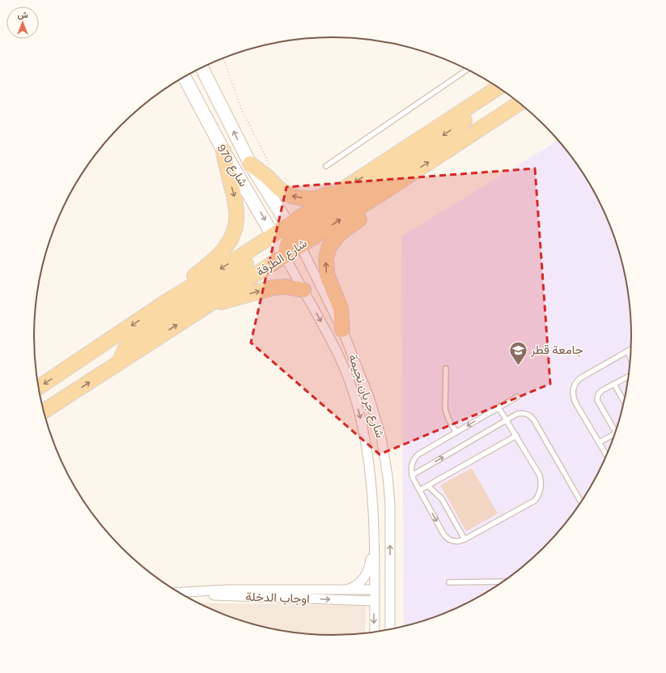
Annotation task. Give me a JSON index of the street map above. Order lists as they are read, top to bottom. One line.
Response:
{"streets":{"main road":["شارع 970","شارع الطرفة"],"street":["شارع جريان نجيمة","اوجاب الدخلة"]},"crossings":[["شارع 970","شارع الطرفة"],["شارع 970","شارع جريان نجيمة"],["شارع الطرفة","شارع جريان نجيمة"],["شارع جريان نجيمة","اوجاب الدخلة"]],"places":{"school or university":["جامعة قطر"]},"north":"top"}
